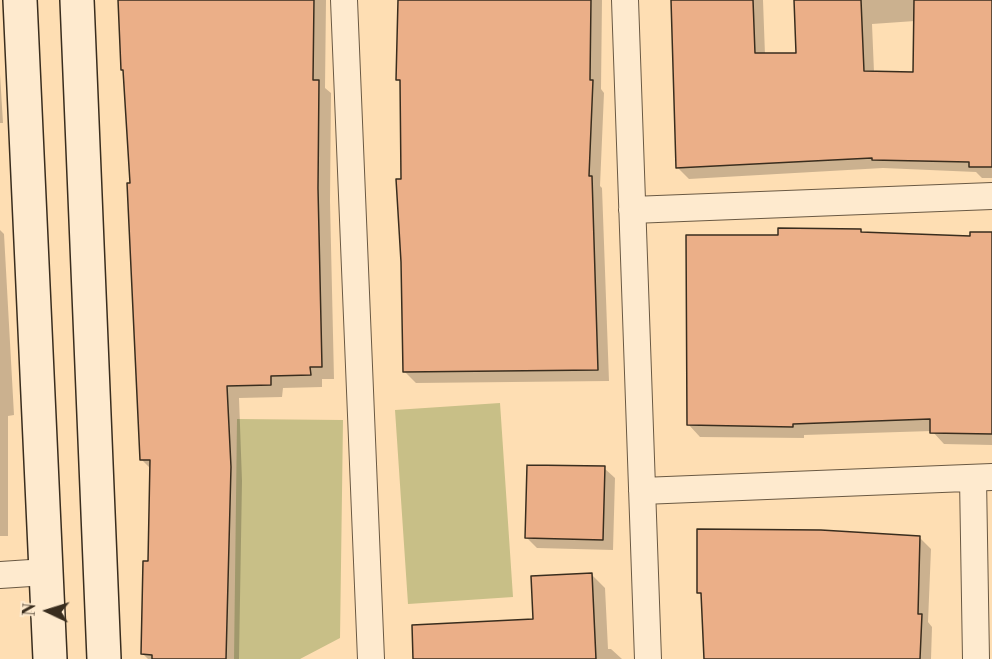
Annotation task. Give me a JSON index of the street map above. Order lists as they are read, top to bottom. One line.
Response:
{"north":"left"}
